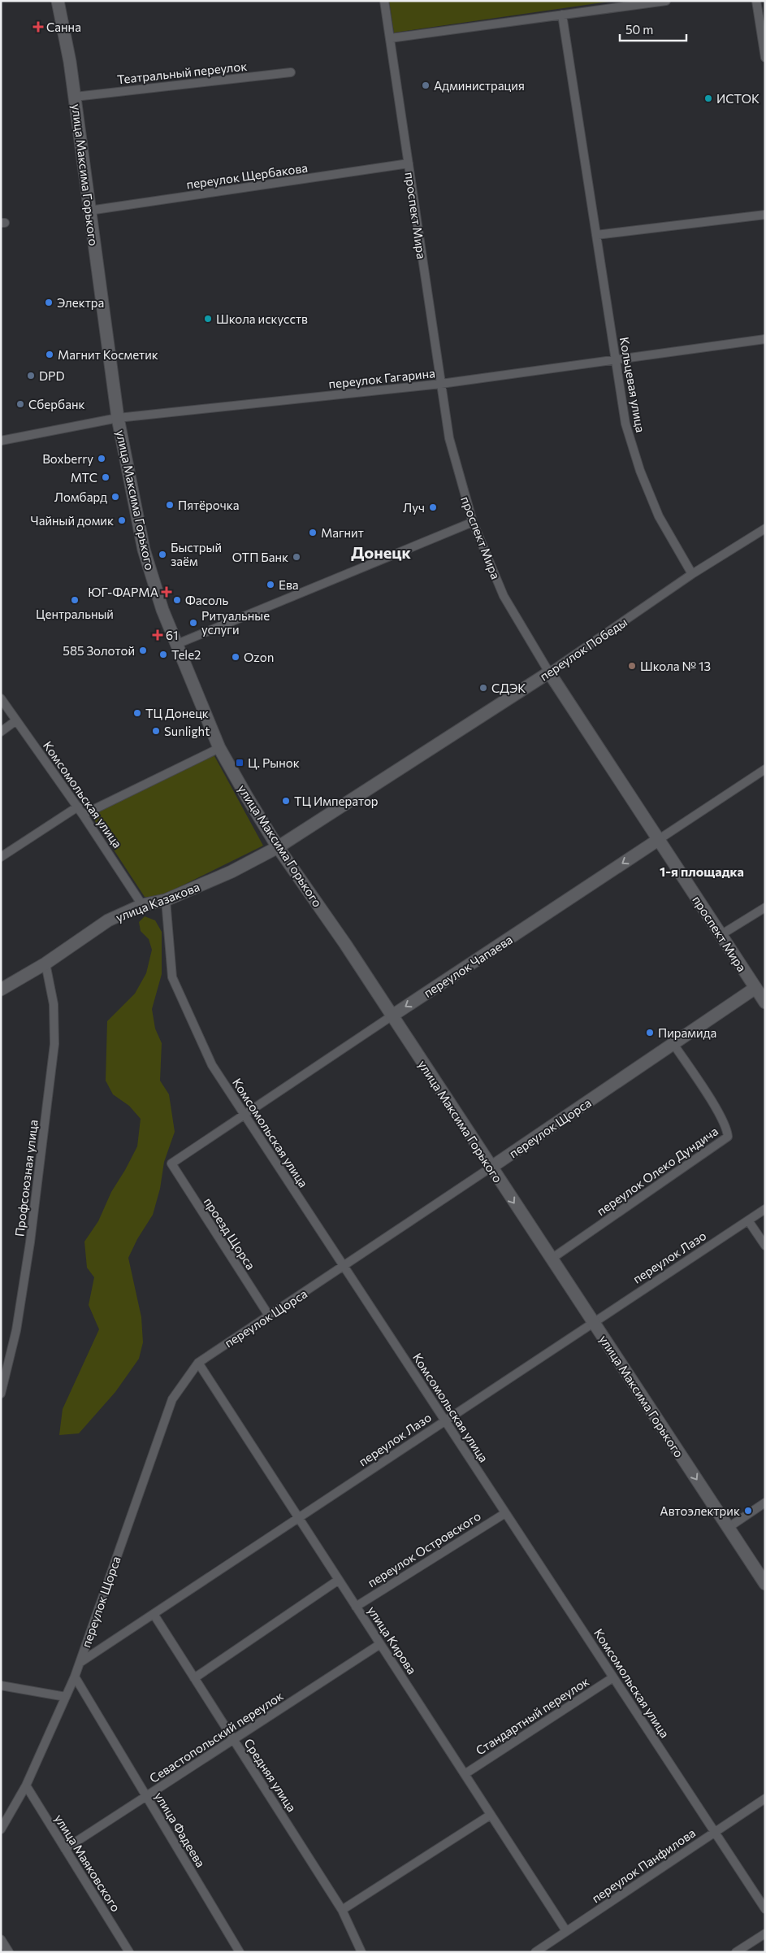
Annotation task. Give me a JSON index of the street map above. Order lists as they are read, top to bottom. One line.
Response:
{"streets":{"main road":["улица Максима Горького","проспект Мира","переулок Победы","улица Казакова","переулок Чапаева","переулок Щорса"],"street":["Театральный переулок","переулок Щербакова","переулок Гагарина","Кольцевая улица","Комсомольская улица","переулок Олеко Дундича","Профсоюзная улица","проезд Щорса","переулок Лазо","переулок Островского","улица Кирова","Стандартный переулок","Севастопольский переулок","Средняя улица","улица Фадеева","улица Маяковского","переулок Панфилова"]},"crossings":[["Театральный переулок","улица Максима Горького"],["улица Максима Горького","переулок Щербакова"],["улица Максима Горького","переулок Гагарина"],["улица Максима Горького","переулок Победы"],["улица Максима Горького","улица Казакова"],["улица Максима Горького","переулок Чапаева"],["улица Максима Горького","переулок Щорса"],["улица Максима Горького","переулок Олеко Дундича"],["улица Максима Горького","переулок Лазо"],["переулок Щербакова","проспект Мира"],["проспект Мира","переулок Гагарина"],["проспект Мира","переулок Победы"],["проспект Мира","переулок Чапаева"],["проспект Мира","переулок Щорса"],["переулок Гагарина","Кольцевая улица"],["Кольцевая улица","переулок Победы"],["переулок Победы","улица Казакова"],["Комсомольская улица","улица Казакова"],["Комсомольская улица","переулок Чапаева"],["Комсомольская улица","переулок Щорса"],["Комсомольская улица","переулок Лазо"],["Комсомольская улица","переулок Островского"],["Комсомольская улица","Стандартный переулок"],["Комсомольская улица","переулок Панфилова"],["улица Казакова","Профсоюзная улица"],["переулок Чапаева","проезд Щорса"],["переулок Щорса","переулок Олеко Дундича"],["переулок Щорса","проезд Щорса"],["переулок Щорса","переулок Лазо"],["переулок Щорса","улица Кирова"],["переулок Щорса","улица Фадеева"],["переулок Щорса","улица Маяковского"],["переулок Лазо","улица Кирова"],["переулок Лазо","Средняя улица"],["переулок Островского","улица Кирова"],["улица Кирова","Стандартный переулок"],["улица Кирова","Севастопольский переулок"],["улица Кирова","переулок Панфилова"],["Севастопольский переулок","Средняя улица"],["Севастопольский переулок","улица Фадеева"],["Севастопольский переулок","улица Маяковского"]],"one_way":["переулок Чапаева"],"districts":["Донецк","1-я площадка"],"places":{"health":["Санна","ЮГ-ФАРМА","61"],"other":["Администрация","ИСТОК","Электра","Школа искусств","Магнит Косметик","DPD","Сбербанк","Boxberry","МТС","Ломбард","Пятёрочка","Луч","Чайный домик","Магнит","Быстрый заём","ОТП Банк","Ева","Центральный","Фасоль","Ритуальные услуги","585 Золотой","Tele2","Ozon","Школа № 13","СДЭК","ТЦ Донецк","Sunlight","ТЦ Император","Пирамида","Автоэлектрик"],"transit":["Ц. Рынок"]},"scale_bar":"50 m"}
